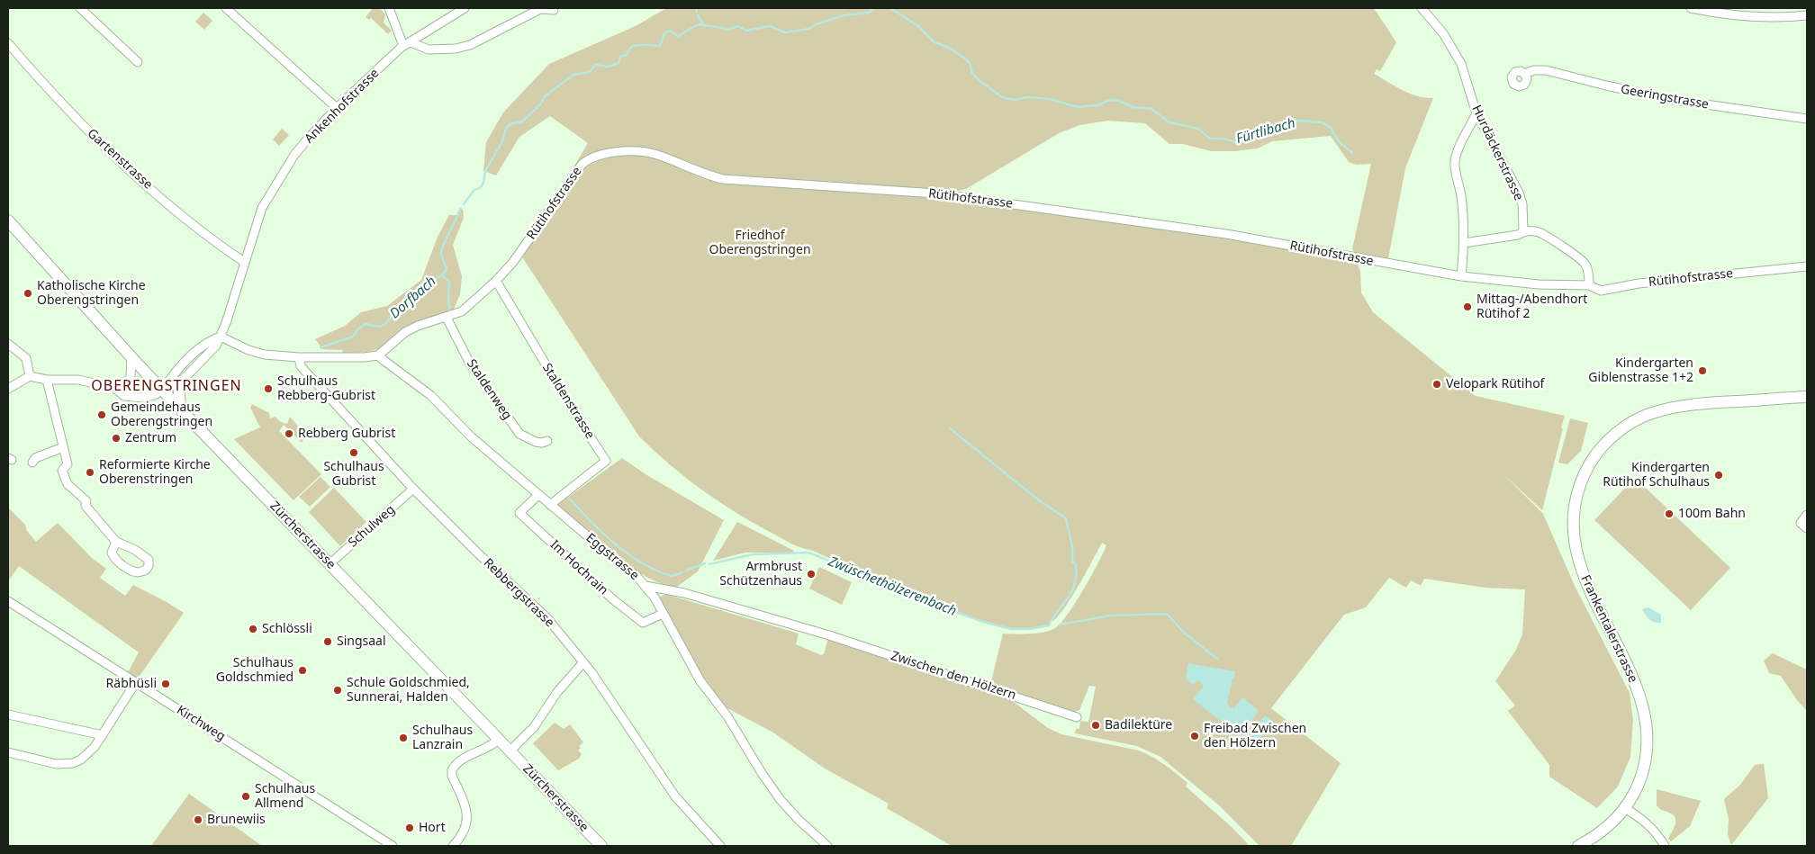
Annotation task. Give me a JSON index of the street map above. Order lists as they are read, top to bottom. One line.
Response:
{"streets":{"main road":["Zürcherstrasse","Frankentalerstrasse"],"street":["Geeringstrasse","Ankenhofstrasse","Hurdäckerstrasse","Gartenstrasse","Rütihofstrasse","Staldenweg","Staldenstrasse","Schulweg","Eggstrasse","Im Hochrain","Rebbergstrasse","Zwischen den Hölzern","Kirchweg"]},"crossings":[["Ankenhofstrasse","Gartenstrasse"],["Rütihofstrasse","Staldenweg"],["Rütihofstrasse","Staldenstrasse"],["Rütihofstrasse","Eggstrasse"],["Staldenstrasse","Eggstrasse"],["Schulweg","Zürcherstrasse"],["Schulweg","Rebbergstrasse"],["Eggstrasse","Im Hochrain"],["Eggstrasse","Zwischen den Hölzern"]],"districts":["OBERENGSTRINGEN"],"water":["Fürtlibach","Dorfbach","Zwüschethölzerenbach"],"parks":["Friedhof Oberengstringen"],"places":["Katholische Kirche Oberengstringen","Mittag-/Abendhort Rütihof 2","Kindergarten Giblenstrasse 1+2","Velopark Rütihof","Schulhaus Rebberg-Gubrist","Gemeindehaus Oberengstringen","Rebberg Gubrist","Zentrum","Schulhaus Gubrist","Reformierte Kirche Oberenstringen","Kindergarten Rütihof Schulhaus","100m Bahn","Armbrust Schützenhaus","Schlössli","Singsaal","Schulhaus Goldschmied","Räbhüsli","Schule Goldschmied, Sunnerai, Halden","Badilektüre","Freibad Zwischen den Hölzern","Schulhaus Lanzrain","Schulhaus Allmend","Brunewiis","Hort"]}
